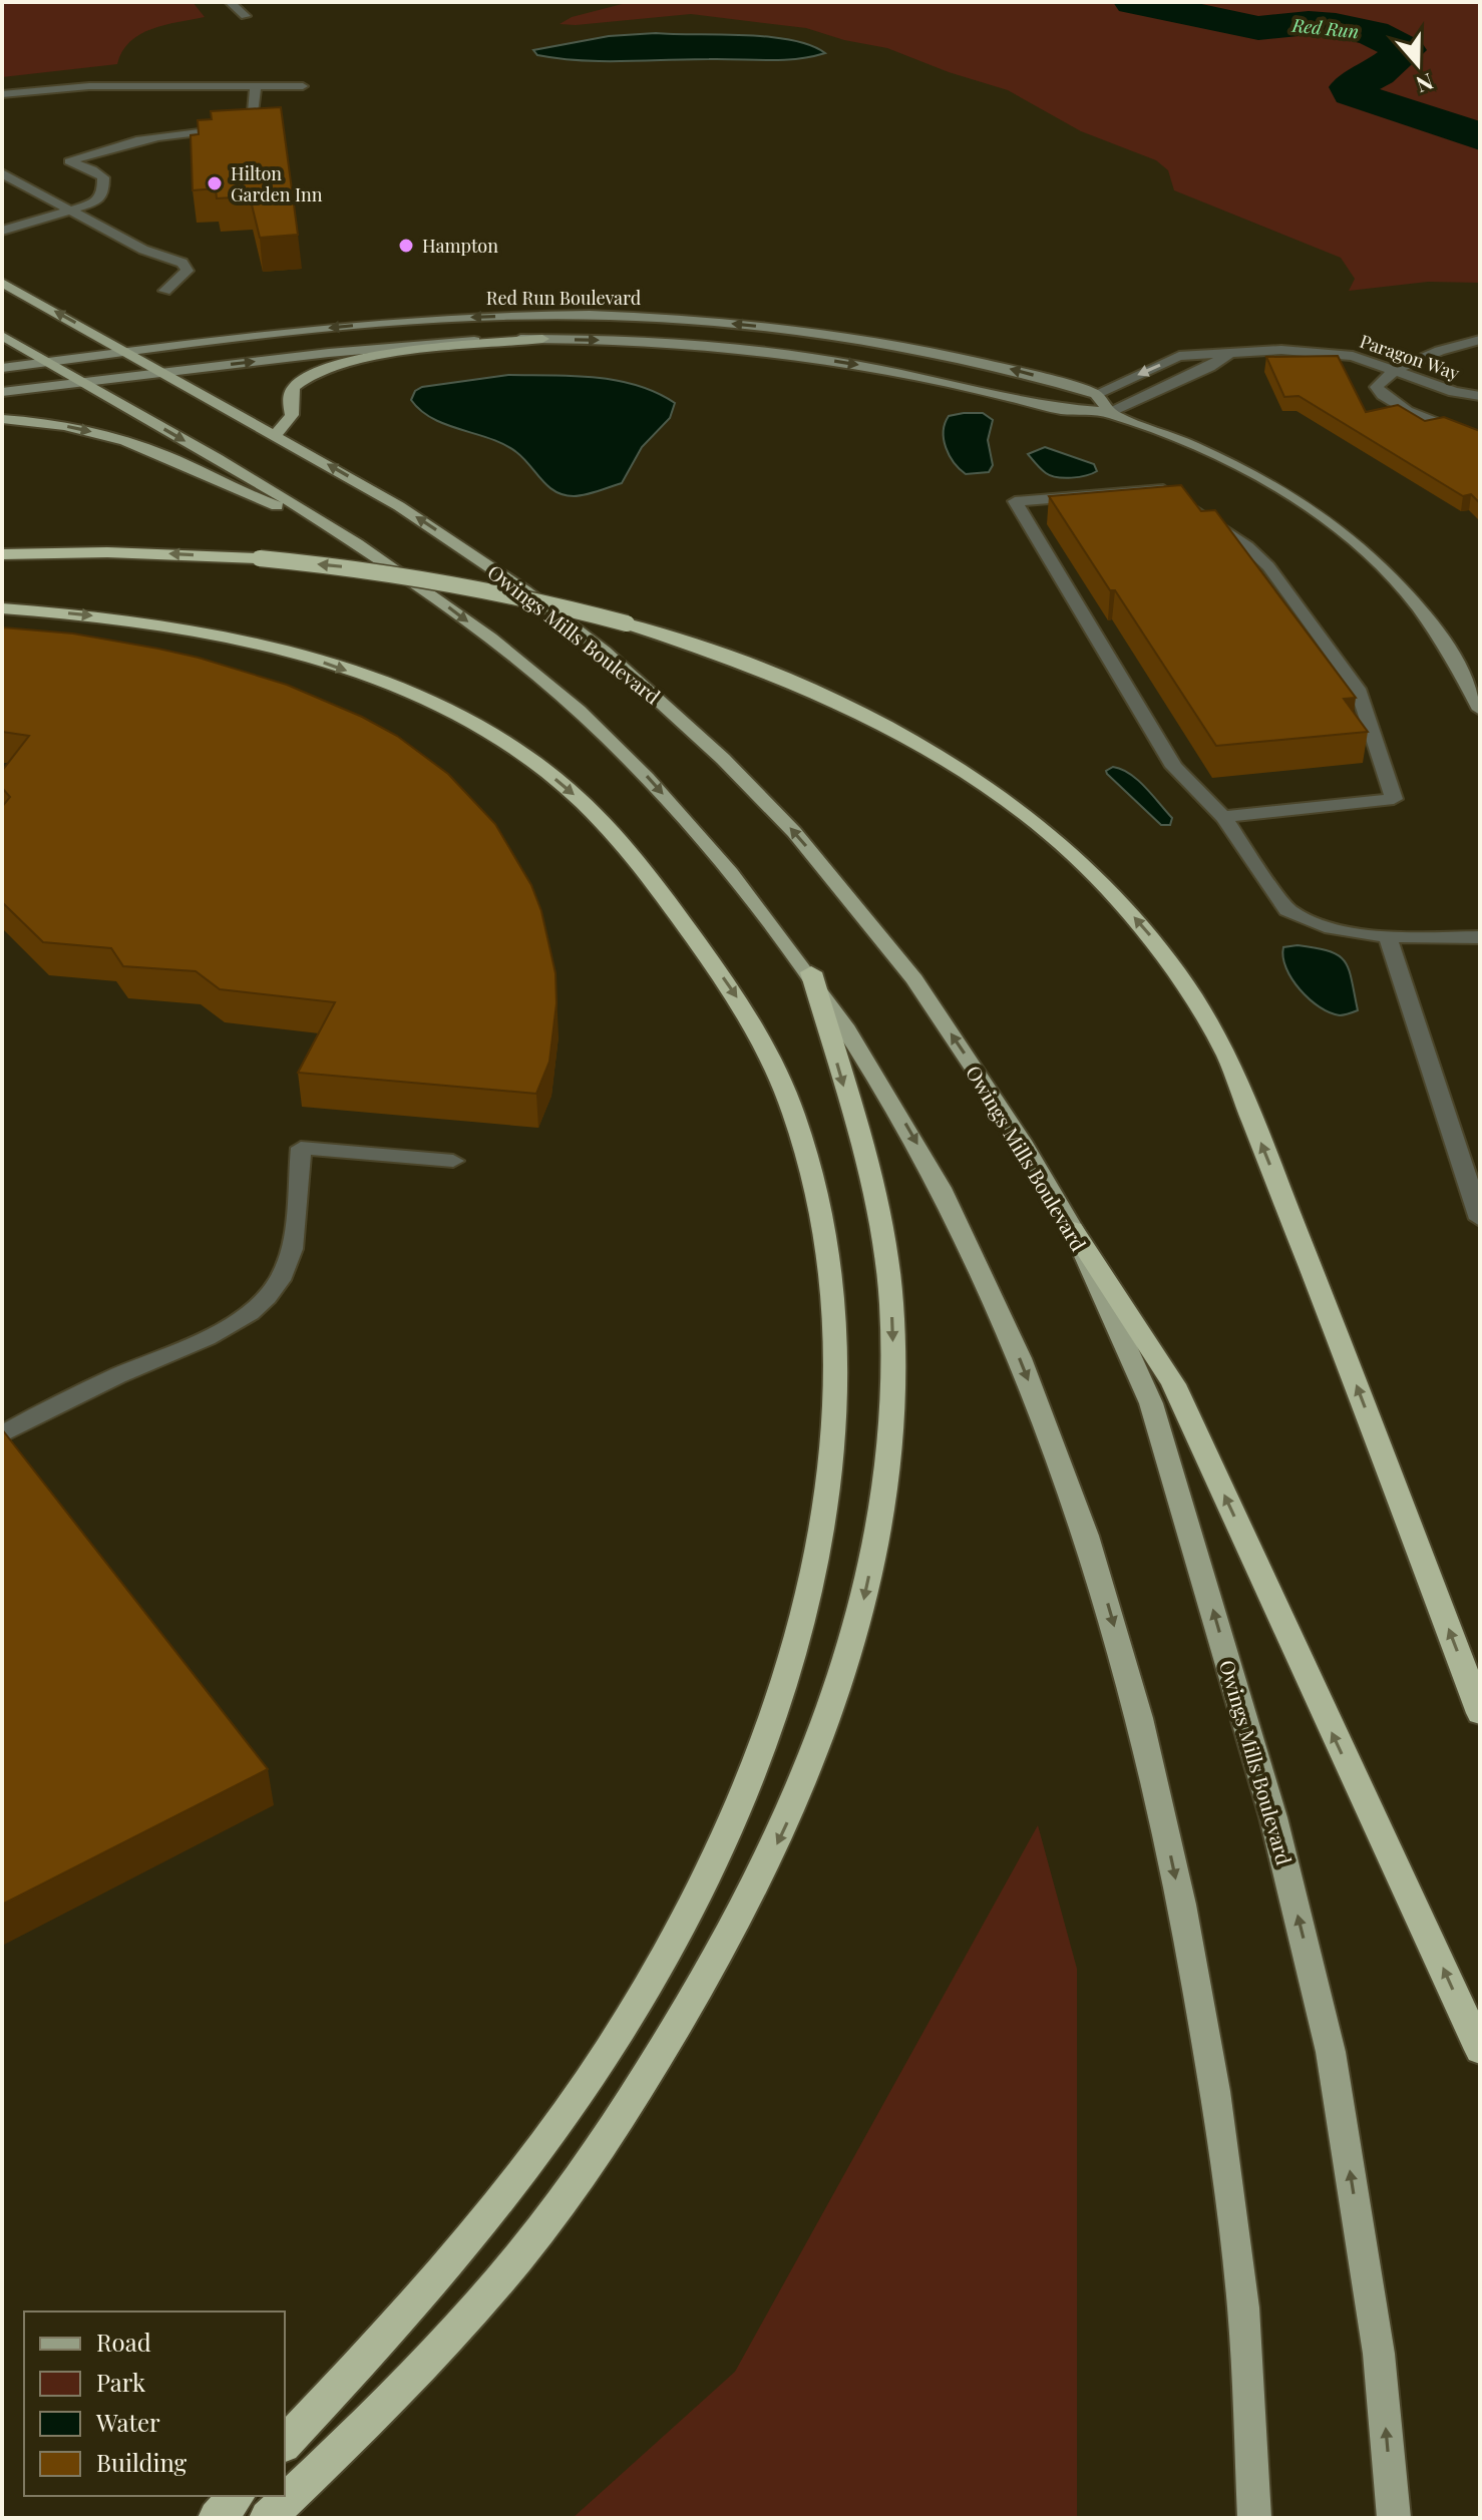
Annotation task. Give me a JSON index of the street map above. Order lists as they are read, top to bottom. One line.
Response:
{"streets":{"main road":["Red Run Boulevard","Owings Mills Boulevard"],"street":["Paragon Way"]},"crossings":[["Red Run Boulevard","Paragon Way"],["Red Run Boulevard","Owings Mills Boulevard"]],"water":["Red Run"],"places":["Hilton Garden Inn","Hampton"],"legend":["Road","Park","Water","Building"],"north":"bottom"}
